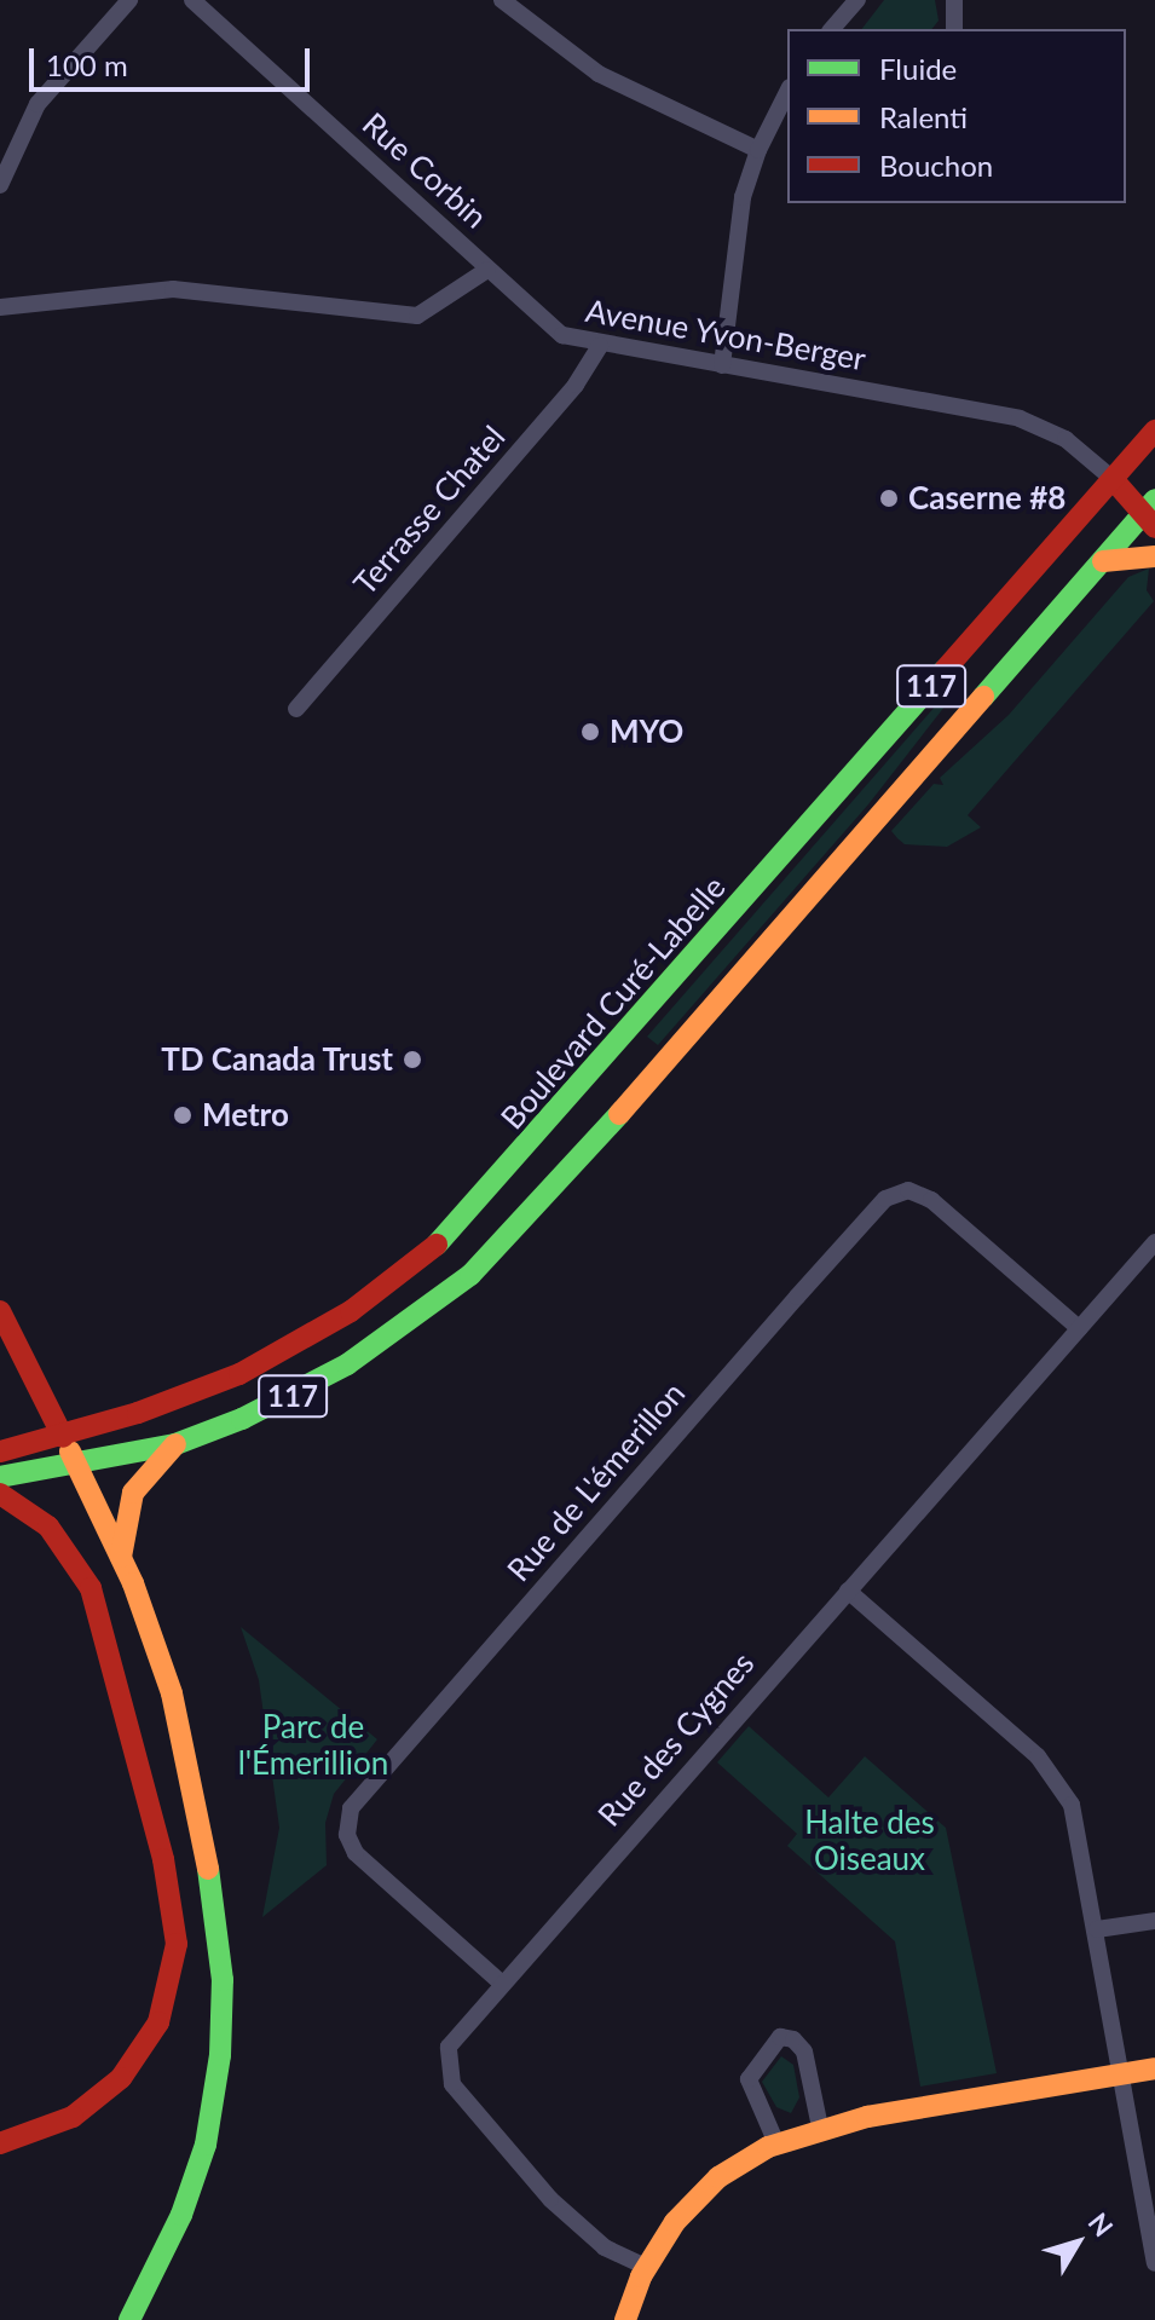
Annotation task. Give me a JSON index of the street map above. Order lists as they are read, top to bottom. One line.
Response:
{"streets":{"main road":["117","Boulevard Curé-Labelle"],"street":["Rue Corbin","Avenue Yvon-Berger","Terrasse Chatel","Rue de L'émerillon","Rue des Cygnes"]},"crossings":[["Rue Corbin","Avenue Yvon-Berger"],["Avenue Yvon-Berger","Terrasse Chatel"],["Avenue Yvon-Berger","Boulevard Curé-Labelle"],["Rue de L'émerillon","Rue des Cygnes"]],"parks":["Parc de l'Émerillion","Halte des Oiseaux"],"places":["Caserne #8","MYO","TD Canada Trust","Metro"],"legend":["Fluide","Ralenti","Bouchon"],"scale_bar":"100 m","north":"top right"}
